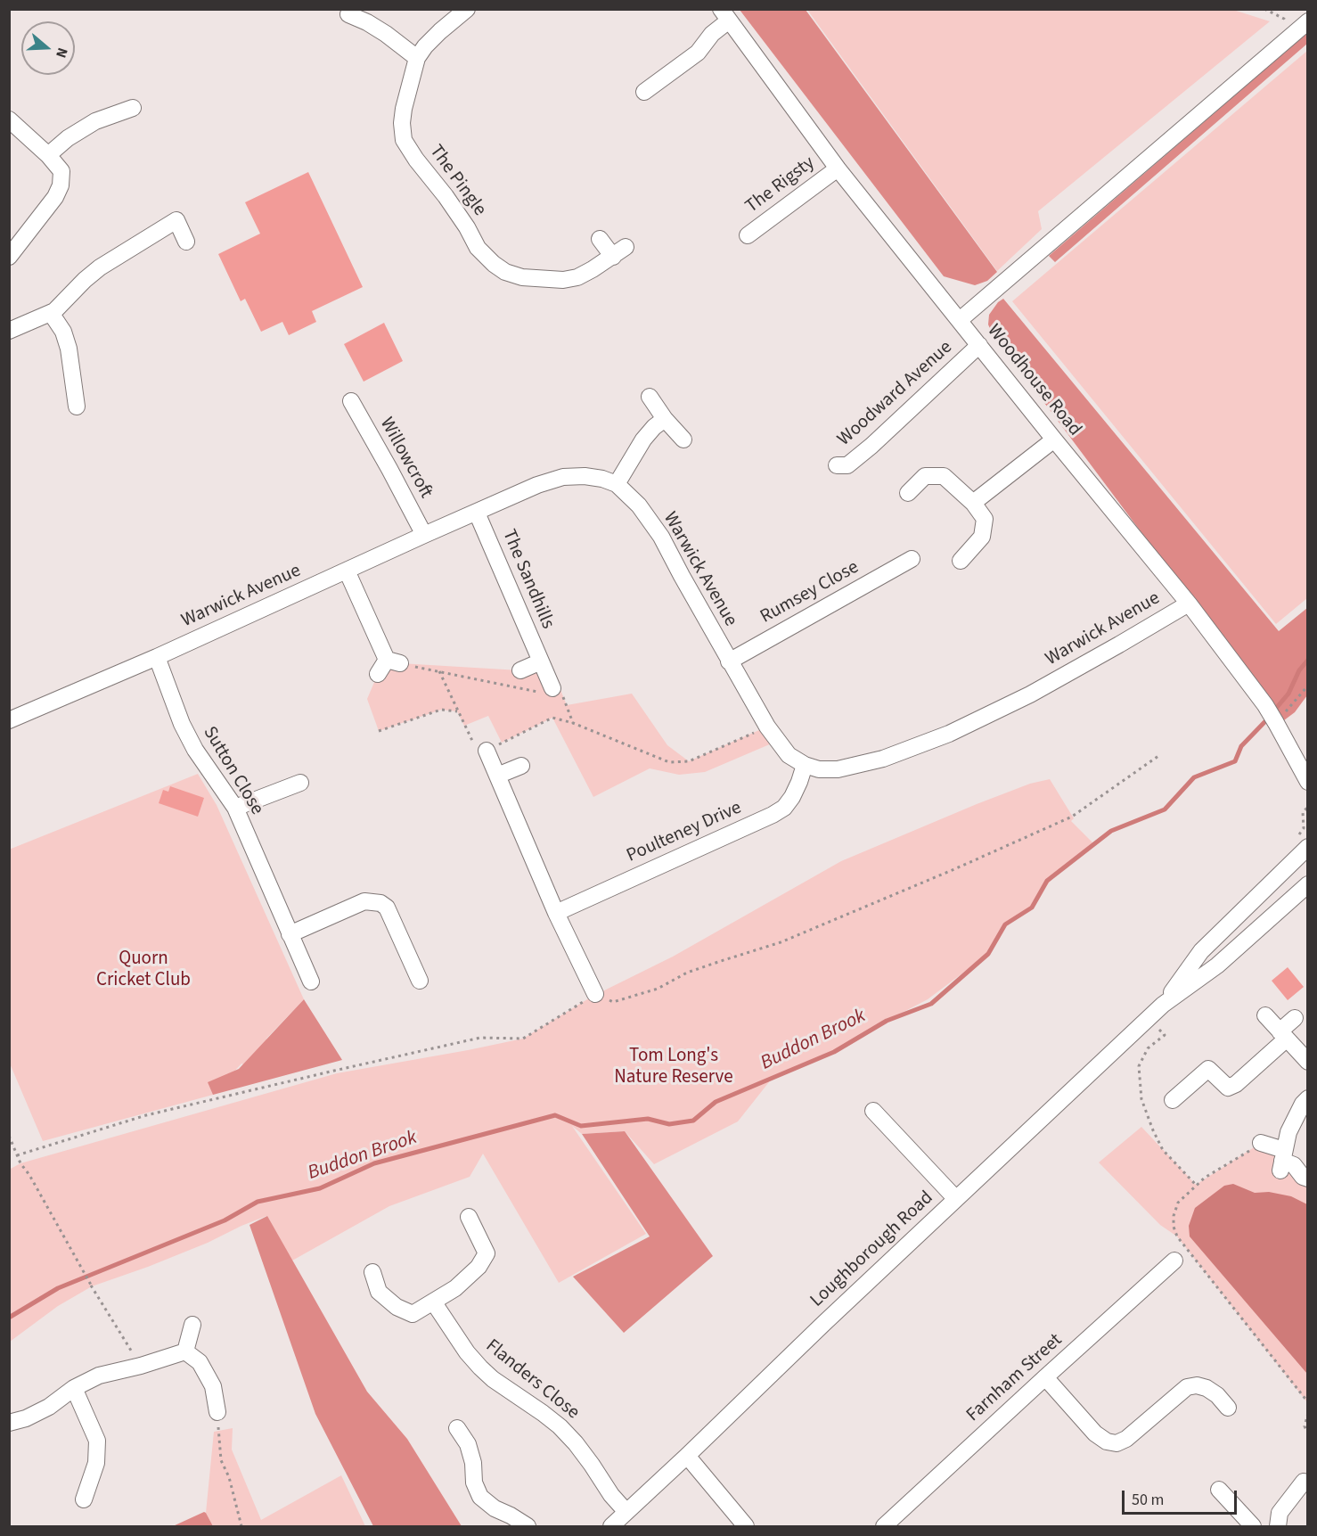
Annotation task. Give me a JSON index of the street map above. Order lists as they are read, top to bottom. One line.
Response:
{"streets":{"street":["The Pingle","The Rigsty","Woodhouse Road","Woodward Avenue","Willowcroft","Warwick Avenue","The Sandhills","Rumsey Close","Sutton Close","Poulteney Drive","Loughborough Road","Farnham Street","Flanders Close"]},"crossings":[["The Rigsty","Woodhouse Road"],["Woodhouse Road","Woodward Avenue"],["Woodhouse Road","Warwick Avenue"],["Willowcroft","Warwick Avenue"],["Warwick Avenue","The Sandhills"],["Warwick Avenue","Rumsey Close"],["Warwick Avenue","Sutton Close"],["Warwick Avenue","Poulteney Drive"],["Loughborough Road","Flanders Close"]],"water":["Buddon Brook"],"parks":["Quorn Cricket Club","Tom Long's Nature Reserve"],"scale_bar":"50 m","north":"right"}
